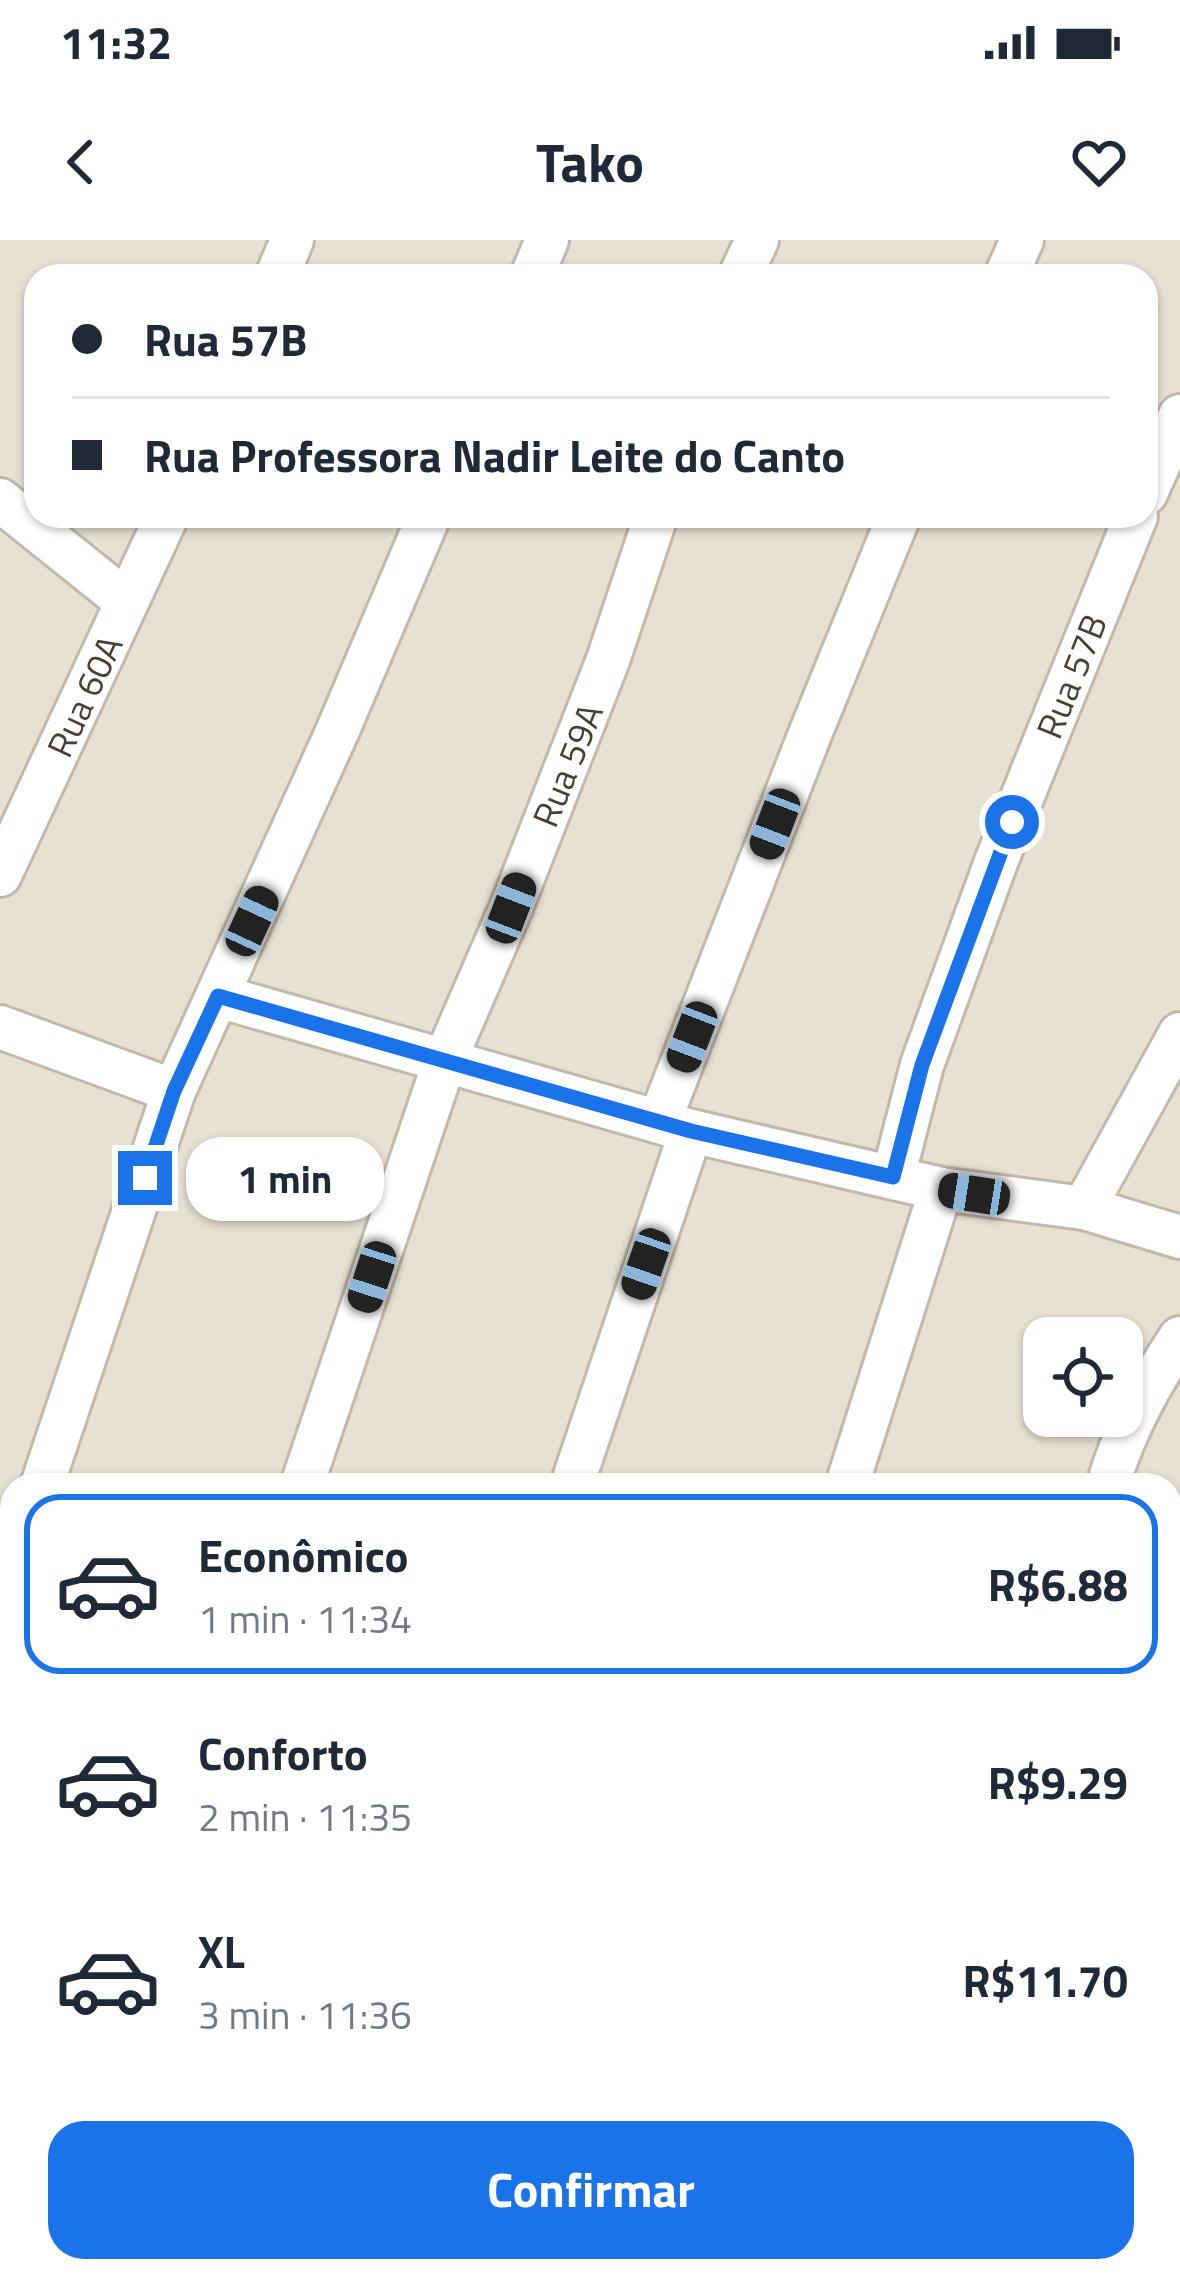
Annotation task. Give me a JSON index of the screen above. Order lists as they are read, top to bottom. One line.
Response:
{"streets":{"street":["Rua 57B","Rua 60A","Rua 59A"]},"page":{"status":"11:32","header":"Tako","banner":["Rua 57B","Rua Professora Nadir Leite do Canto"],"bubble":"1 min","list":[{"name":"Econômico","note":"1 min · 11:34","value":"R$6.88"},{"name":"Conforto","note":"2 min · 11:35","value":"R$9.29"},{"name":"XL","note":"3 min · 11:36","value":"R$11.70"}],"buttons":"Confirmar"}}
